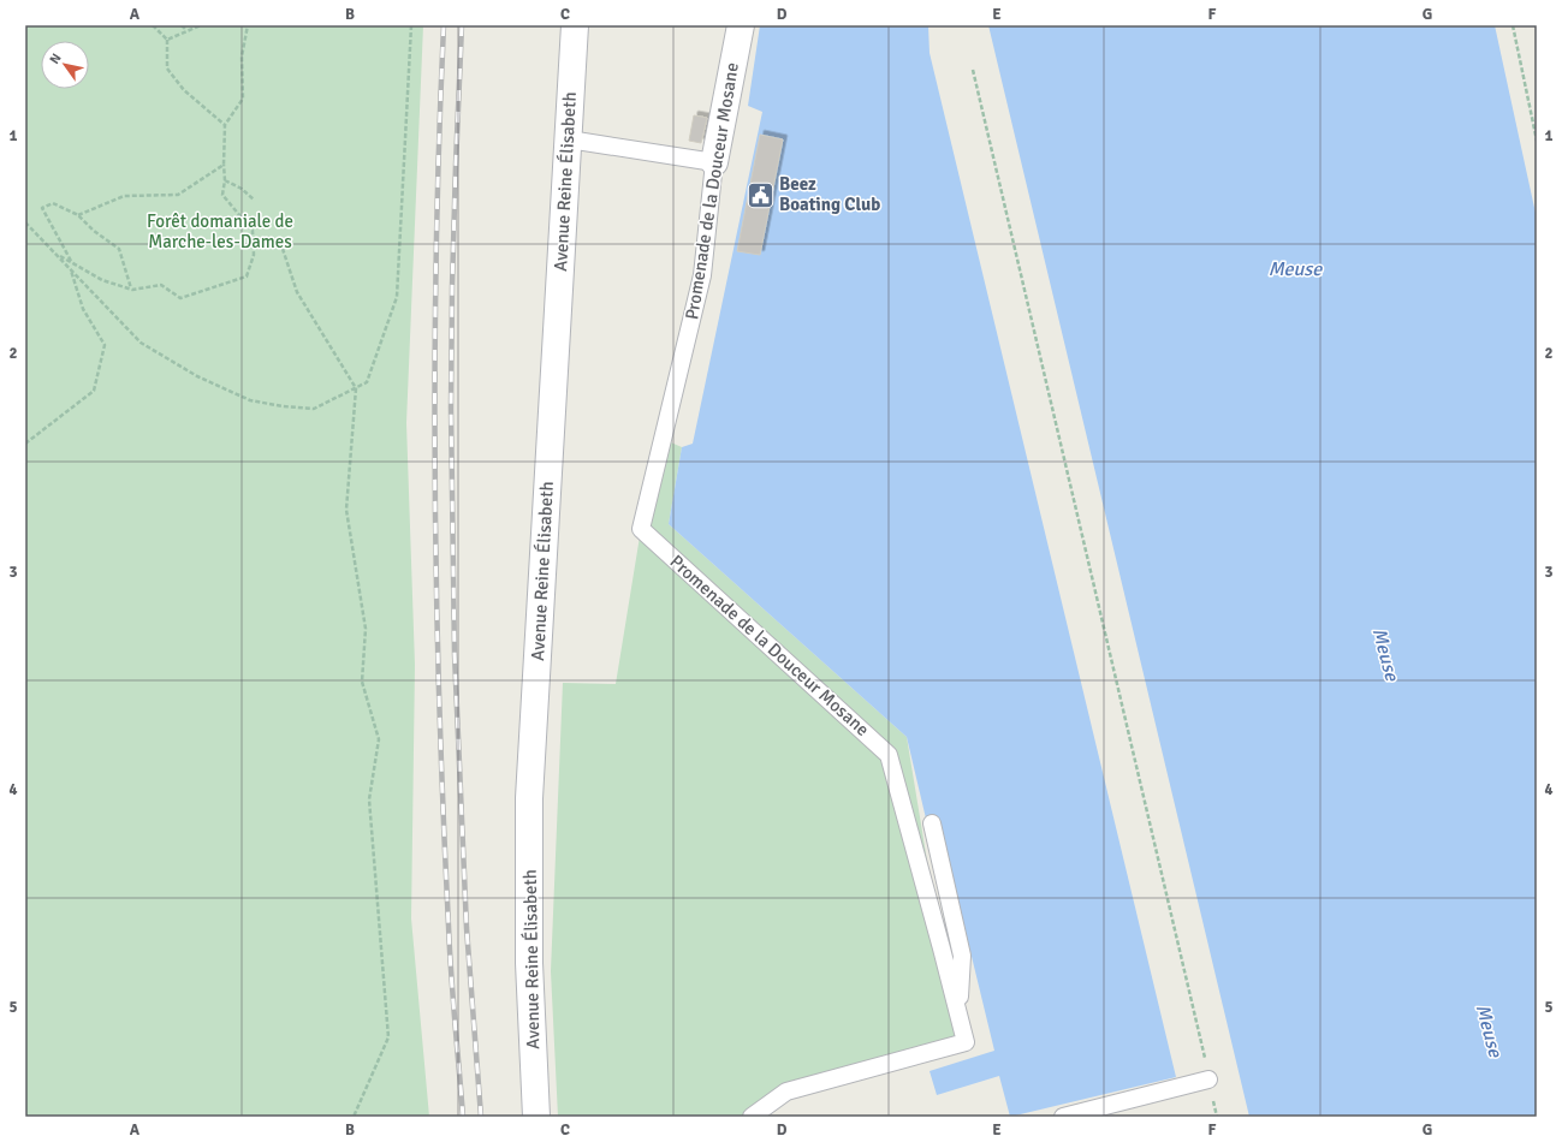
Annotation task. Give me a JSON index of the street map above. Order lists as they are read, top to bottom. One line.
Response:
{"streets":{"main road":["Avenue Reine Élisabeth","Promenade de la Douceur Mosane"]},"water":["Meuse"],"parks":["Forêt domaniale de Marche-les-Dames"],"places":{"public building":["Beez Boating Club"]},"north":"top left","grid":{"columns":["A","B","C","D","E","F","G"],"rows":["1","2","3","4","5"]}}
